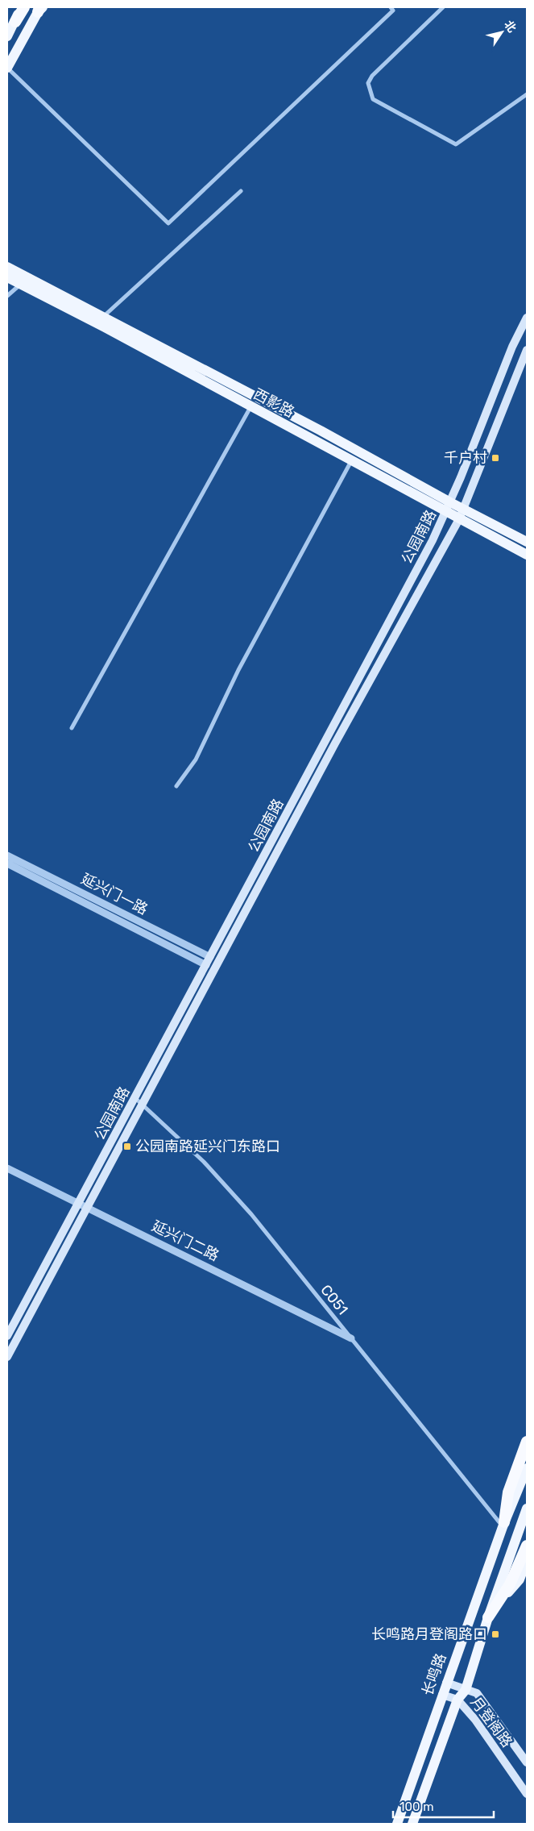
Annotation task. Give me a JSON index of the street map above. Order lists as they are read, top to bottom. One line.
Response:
{"streets":{"main road":["西影路","公园南路","长鸣路","月登阁路"],"street":["延兴门一路","延兴门二路","C051"]},"crossings":[["西影路","公园南路"],["公园南路","延兴门一路"],["公园南路","延兴门二路"],["公园南路","C051"],["延兴门二路","C051"],["C051","长鸣路"],["长鸣路","月登阁路"]],"places":{"transit":["千户村","公园南路延兴门东路口","长鸣路月登阁路口"]},"scale_bar":"100 m","north":"top right"}
